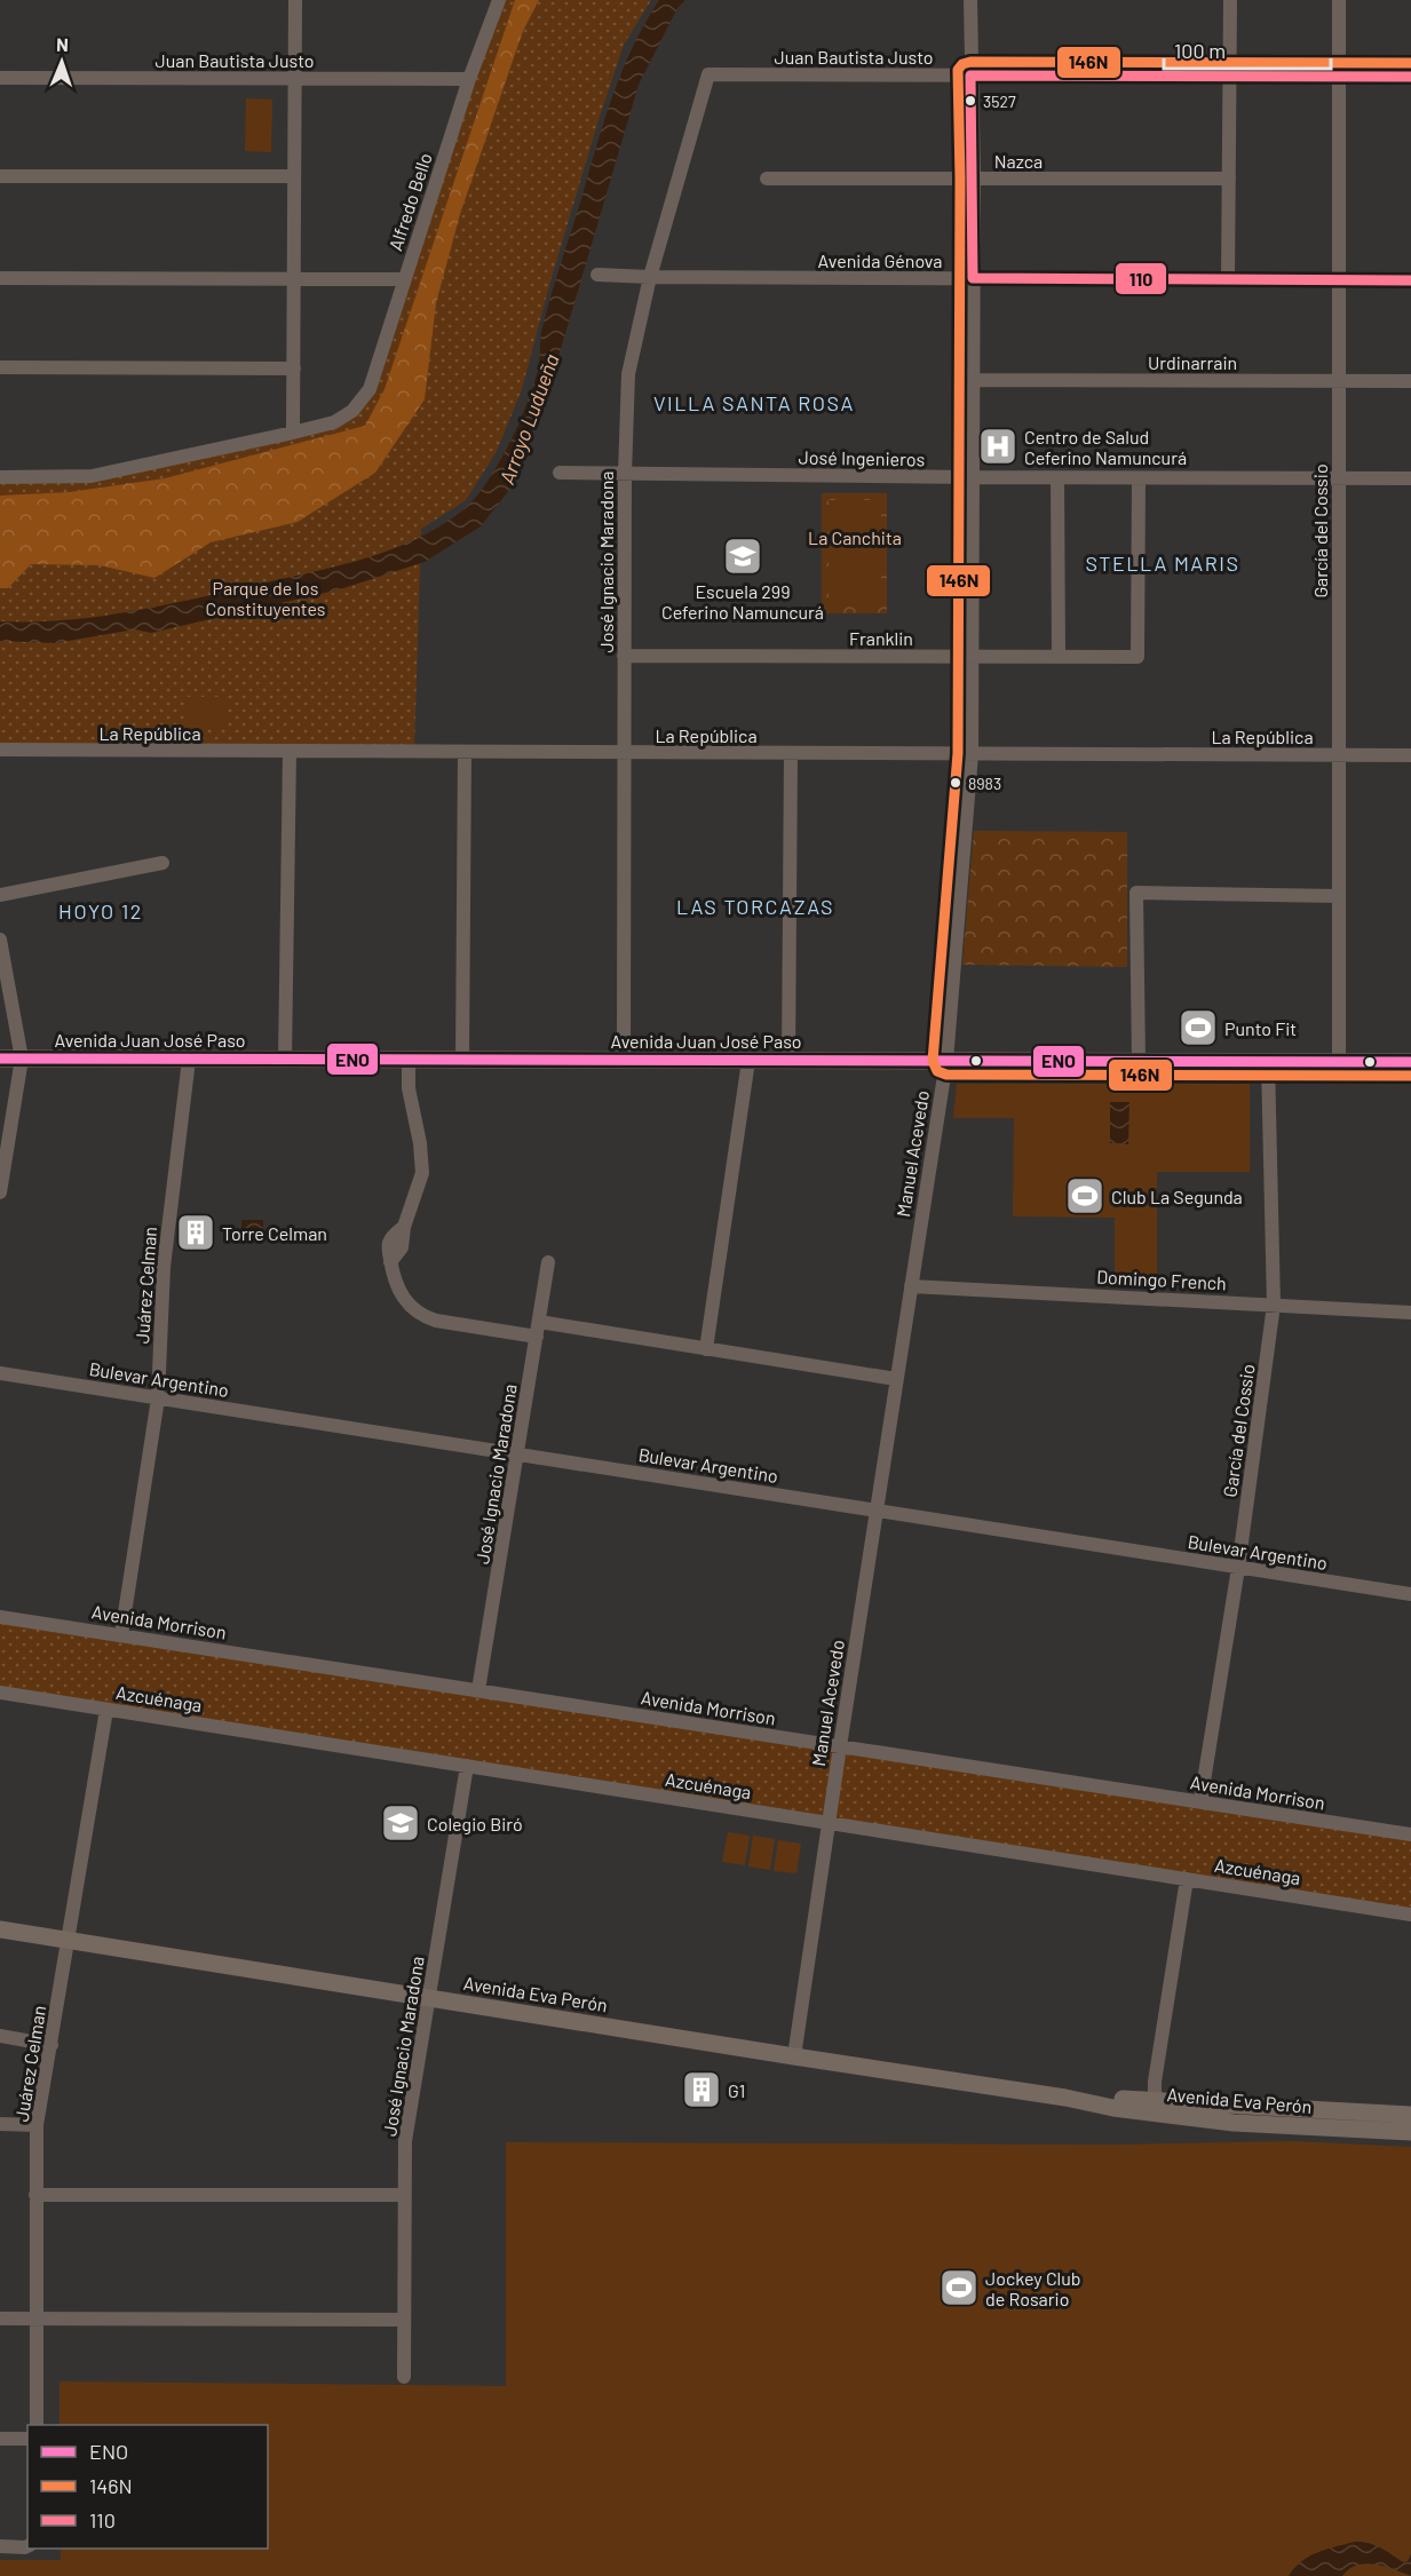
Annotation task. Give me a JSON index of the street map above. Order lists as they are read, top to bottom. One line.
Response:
{"streets":{"main road":["Avenida Juan José Paso","Avenida Eva Perón"],"street":["Juan Bautista Justo","Nazca","Alfredo Bello","Avenida Génova","Urdinarrain","José Ingenieros","García del Cossio","José Ignacio Maradona","Franklin","La República","Manuel Acevedo","Domingo French","Juárez Celman","Bulevar Argentino","Avenida Morrison","Azcuénaga"]},"crossings":[["Juan Bautista Justo","Alfredo Bello"],["Juan Bautista Justo","García del Cossio"],["Juan Bautista Justo","José Ignacio Maradona"],["Juan Bautista Justo","Manuel Acevedo"],["Nazca","Manuel Acevedo"],["Avenida Génova","García del Cossio"],["Avenida Génova","José Ignacio Maradona"],["Avenida Génova","Manuel Acevedo"],["Urdinarrain","García del Cossio"],["Urdinarrain","Manuel Acevedo"],["José Ingenieros","García del Cossio"],["José Ingenieros","José Ignacio Maradona"],["José Ingenieros","Franklin"],["José Ingenieros","Manuel Acevedo"],["García del Cossio","La República"],["García del Cossio","Avenida Juan José Paso"],["García del Cossio","Domingo French"],["García del Cossio","Bulevar Argentino"],["García del Cossio","Avenida Morrison"],["José Ignacio Maradona","Franklin"],["José Ignacio Maradona","La República"],["José Ignacio Maradona","Avenida Juan José Paso"],["José Ignacio Maradona","Bulevar Argentino"],["José Ignacio Maradona","Avenida Morrison"],["José Ignacio Maradona","Azcuénaga"],["José Ignacio Maradona","Avenida Eva Perón"],["Franklin","Manuel Acevedo"],["La República","Manuel Acevedo"],["Avenida Juan José Paso","Manuel Acevedo"],["Avenida Juan José Paso","Juárez Celman"],["Manuel Acevedo","Domingo French"],["Manuel Acevedo","Bulevar Argentino"],["Manuel Acevedo","Avenida Morrison"],["Manuel Acevedo","Azcuénaga"],["Manuel Acevedo","Avenida Eva Perón"],["Juárez Celman","Bulevar Argentino"],["Juárez Celman","Avenida Morrison"],["Juárez Celman","Azcuénaga"],["Juárez Celman","Avenida Eva Perón"]],"districts":["VILLA SANTA ROSA","STELLA MARIS","LAS TORCAZAS","HOYO 12"],"water":["Arroyo Ludueña"],"parks":["La Canchita","Parque de los Constituyentes"],"places":{"other":["3527","8983"],"hospital":["Centro de Salud Ceferino Namuncurá"],"school or university":["Escuela 299 Ceferino Namuncurá","Colegio Biró"],"sports":["Punto Fit","Club La Segunda","Jockey Club de Rosario"],"building":["Torre Celman","G1"]},"lines":["transit line 146N","transit line 110","transit line ENO"],"legend":["ENO","146N","110"],"scale_bar":"100 m","north":"top"}
